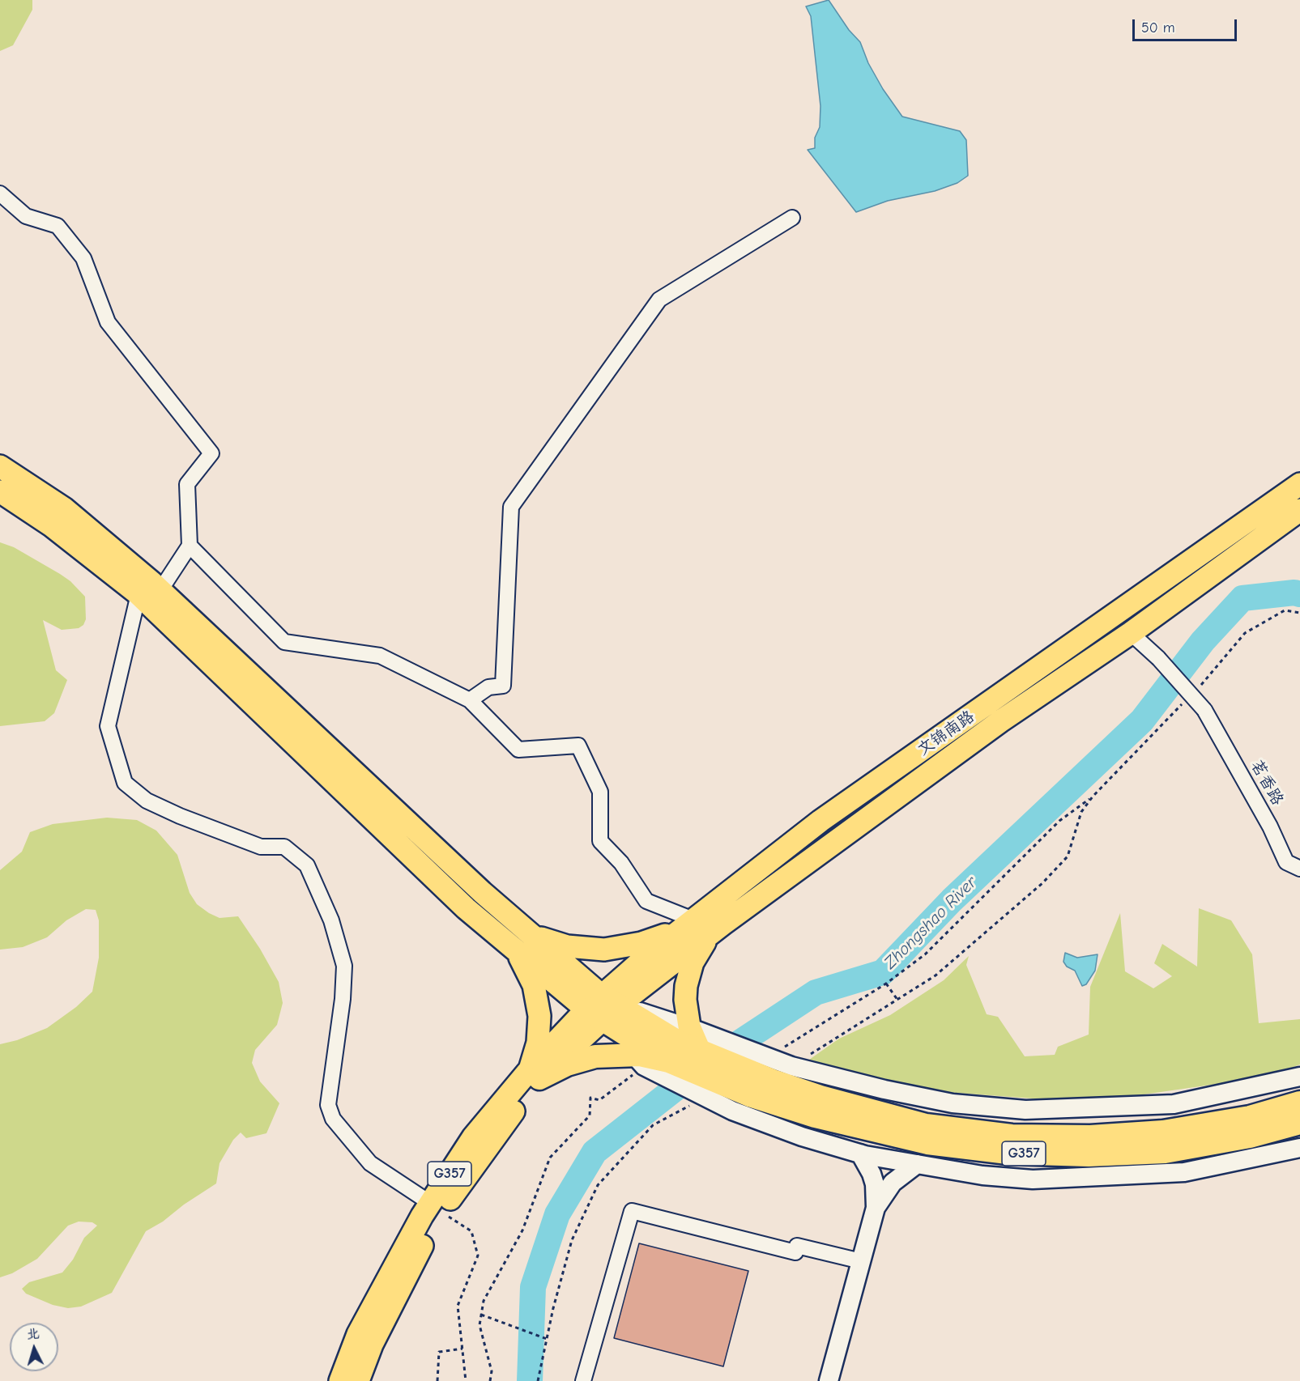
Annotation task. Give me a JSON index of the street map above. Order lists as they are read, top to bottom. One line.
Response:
{"streets":{"highway":["G357"],"main road":["文锦南路"],"street":["茗香路"]},"crossings":[["文锦南路","茗香路"],["文锦南路","G357"]],"water":["Zhongshao River"],"scale_bar":"50 m","north":"top"}
